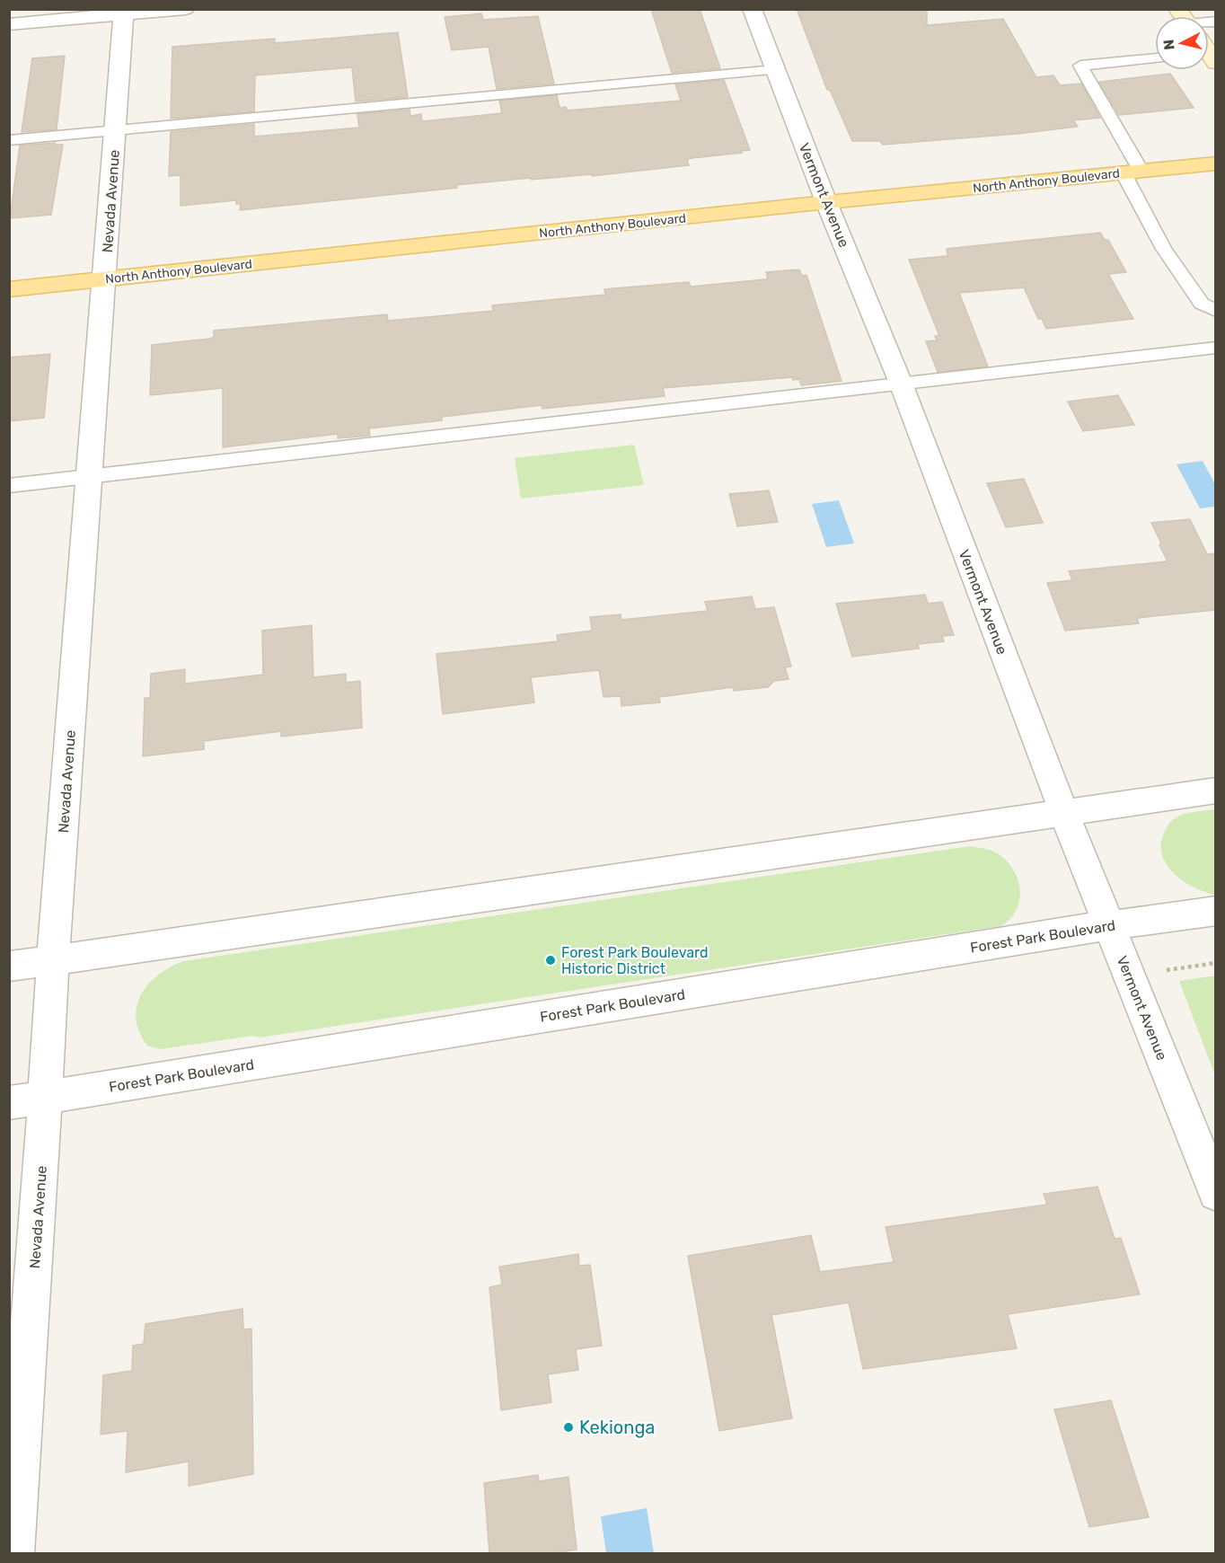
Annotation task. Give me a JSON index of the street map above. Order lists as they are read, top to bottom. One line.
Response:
{"streets":{"main road":["North Anthony Boulevard"],"street":["Vermont Avenue","Nevada Avenue","Forest Park Boulevard"]},"crossings":[["North Anthony Boulevard","Vermont Avenue"],["North Anthony Boulevard","Nevada Avenue"],["Vermont Avenue","Forest Park Boulevard"],["Nevada Avenue","Forest Park Boulevard"]],"places":["Forest Park Boulevard Historic District","Kekionga"],"north":"left"}
